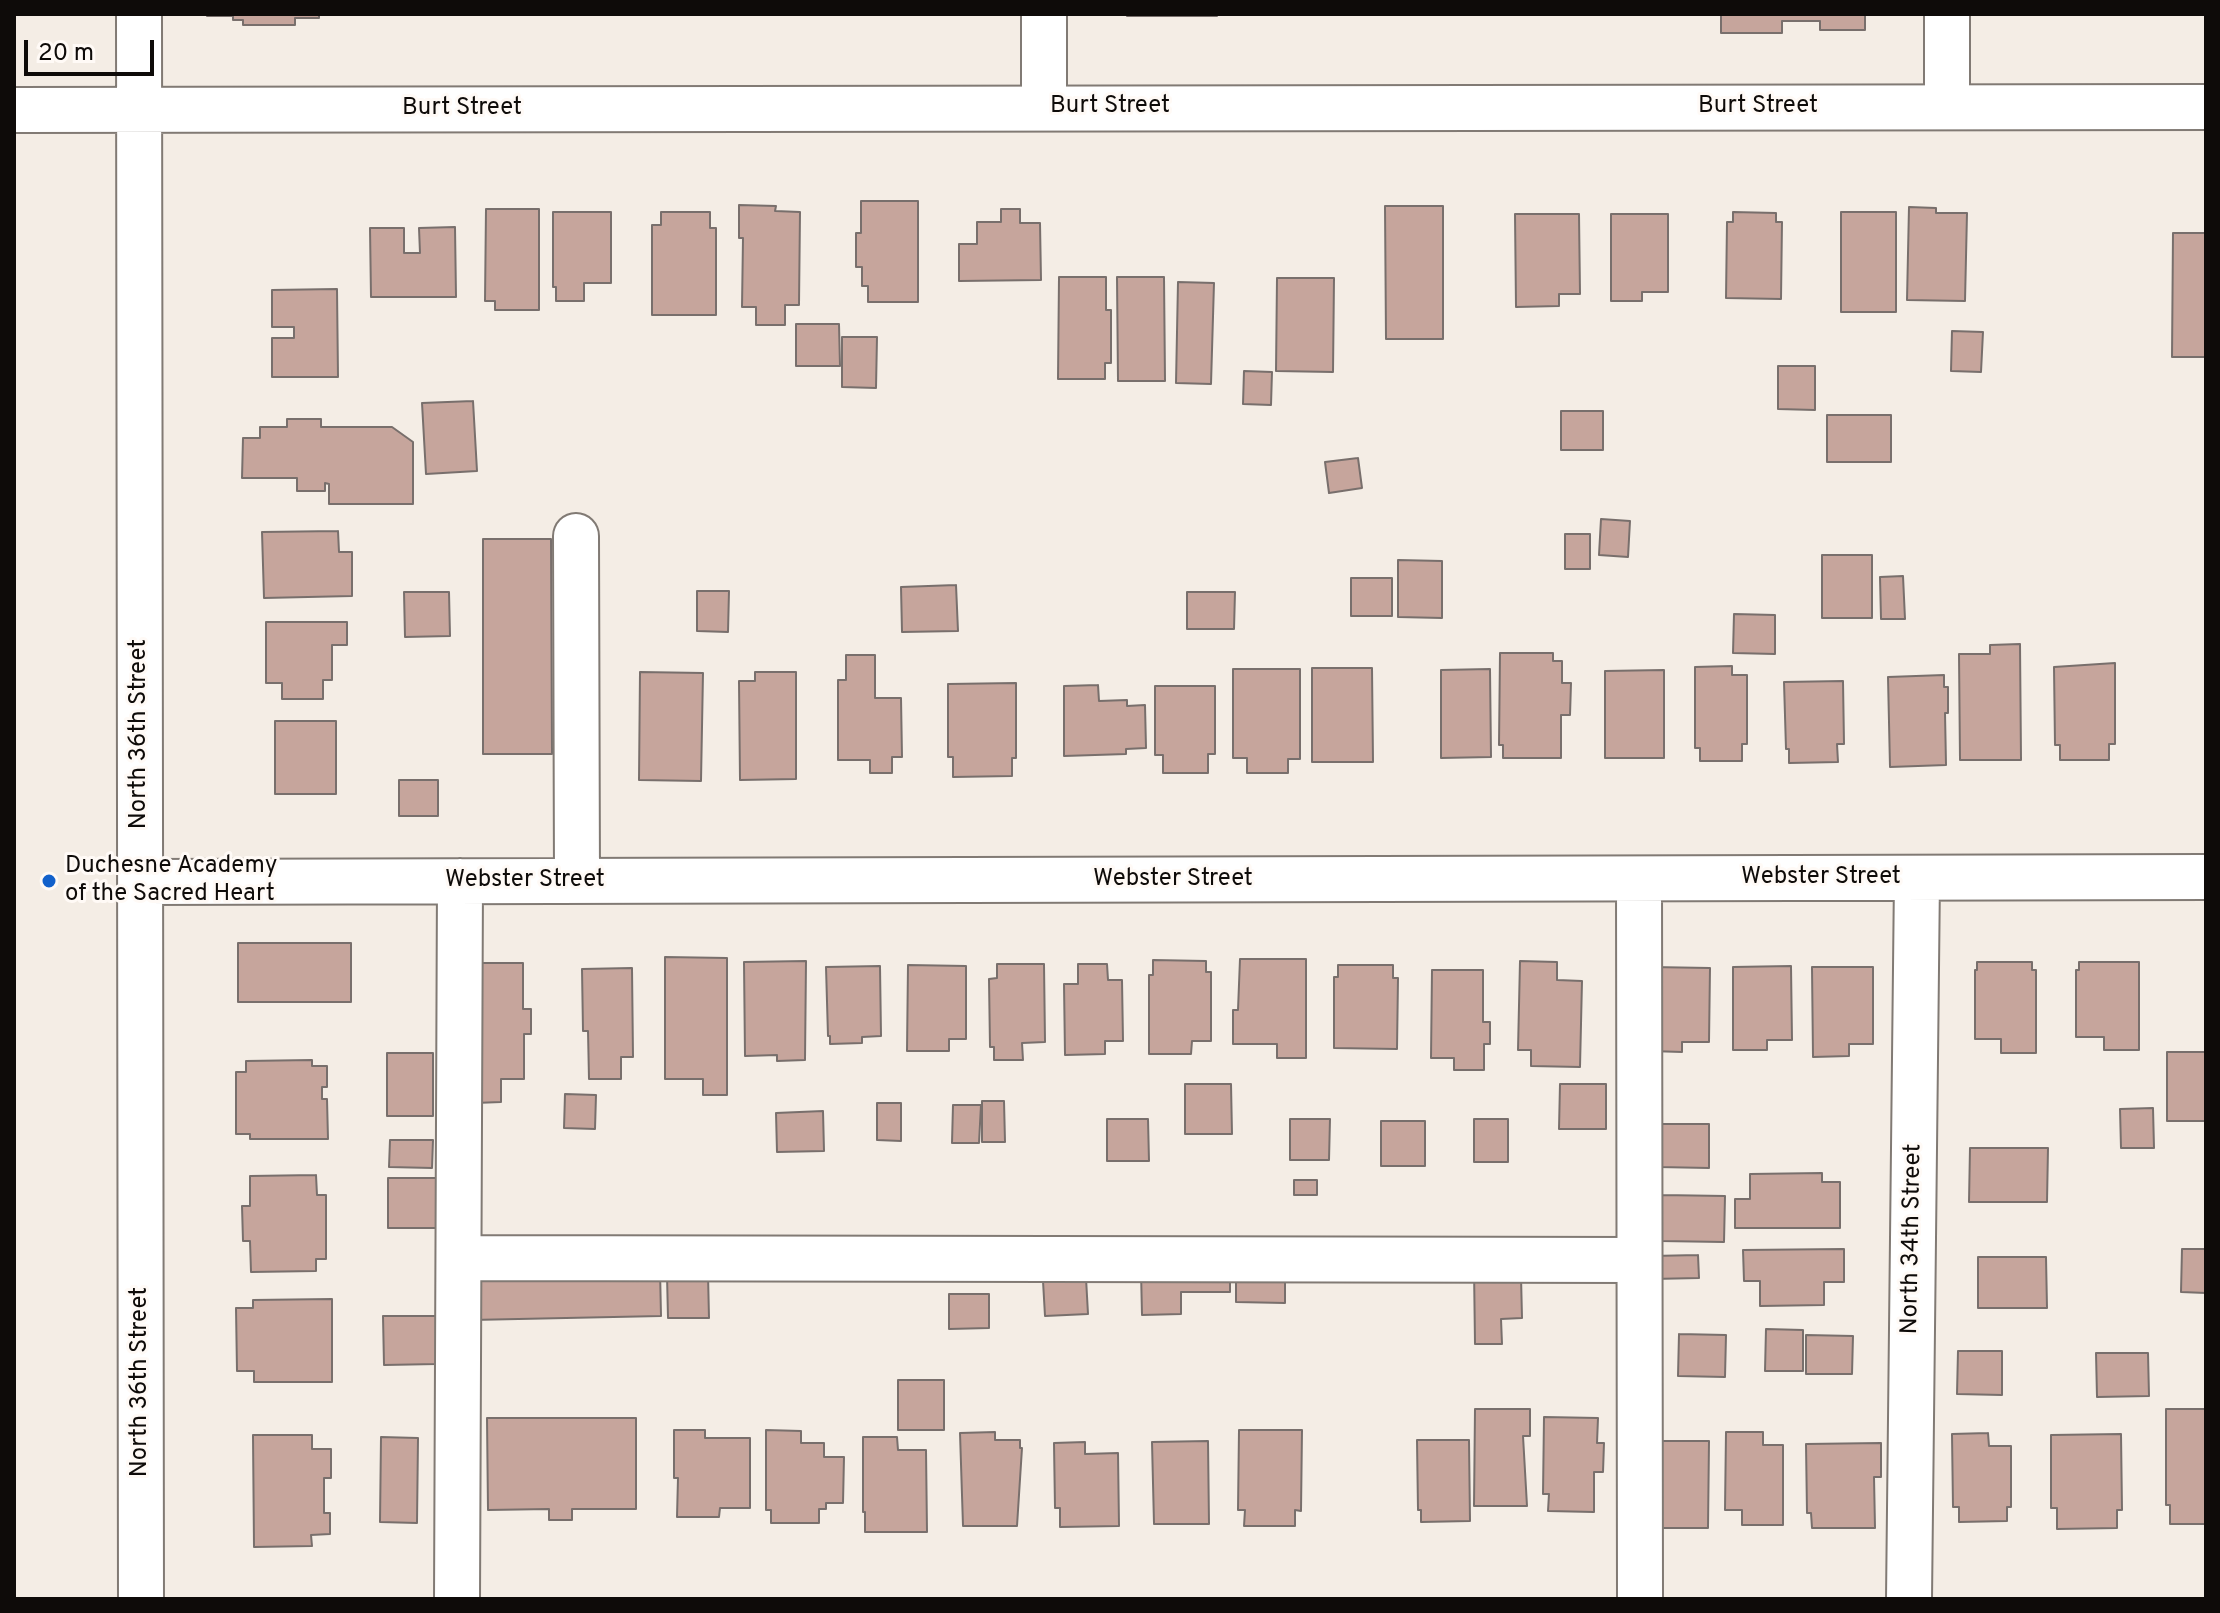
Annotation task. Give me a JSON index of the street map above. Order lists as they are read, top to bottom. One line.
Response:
{"streets":{"street":["Burt Street","North 36th Street","Webster Street","North 34th Street"]},"crossings":[["Burt Street","North 36th Street"],["North 36th Street","Webster Street"],["Webster Street","North 34th Street"]],"places":["Duchesne Academy of the Sacred Heart"],"scale_bar":"20 m"}
